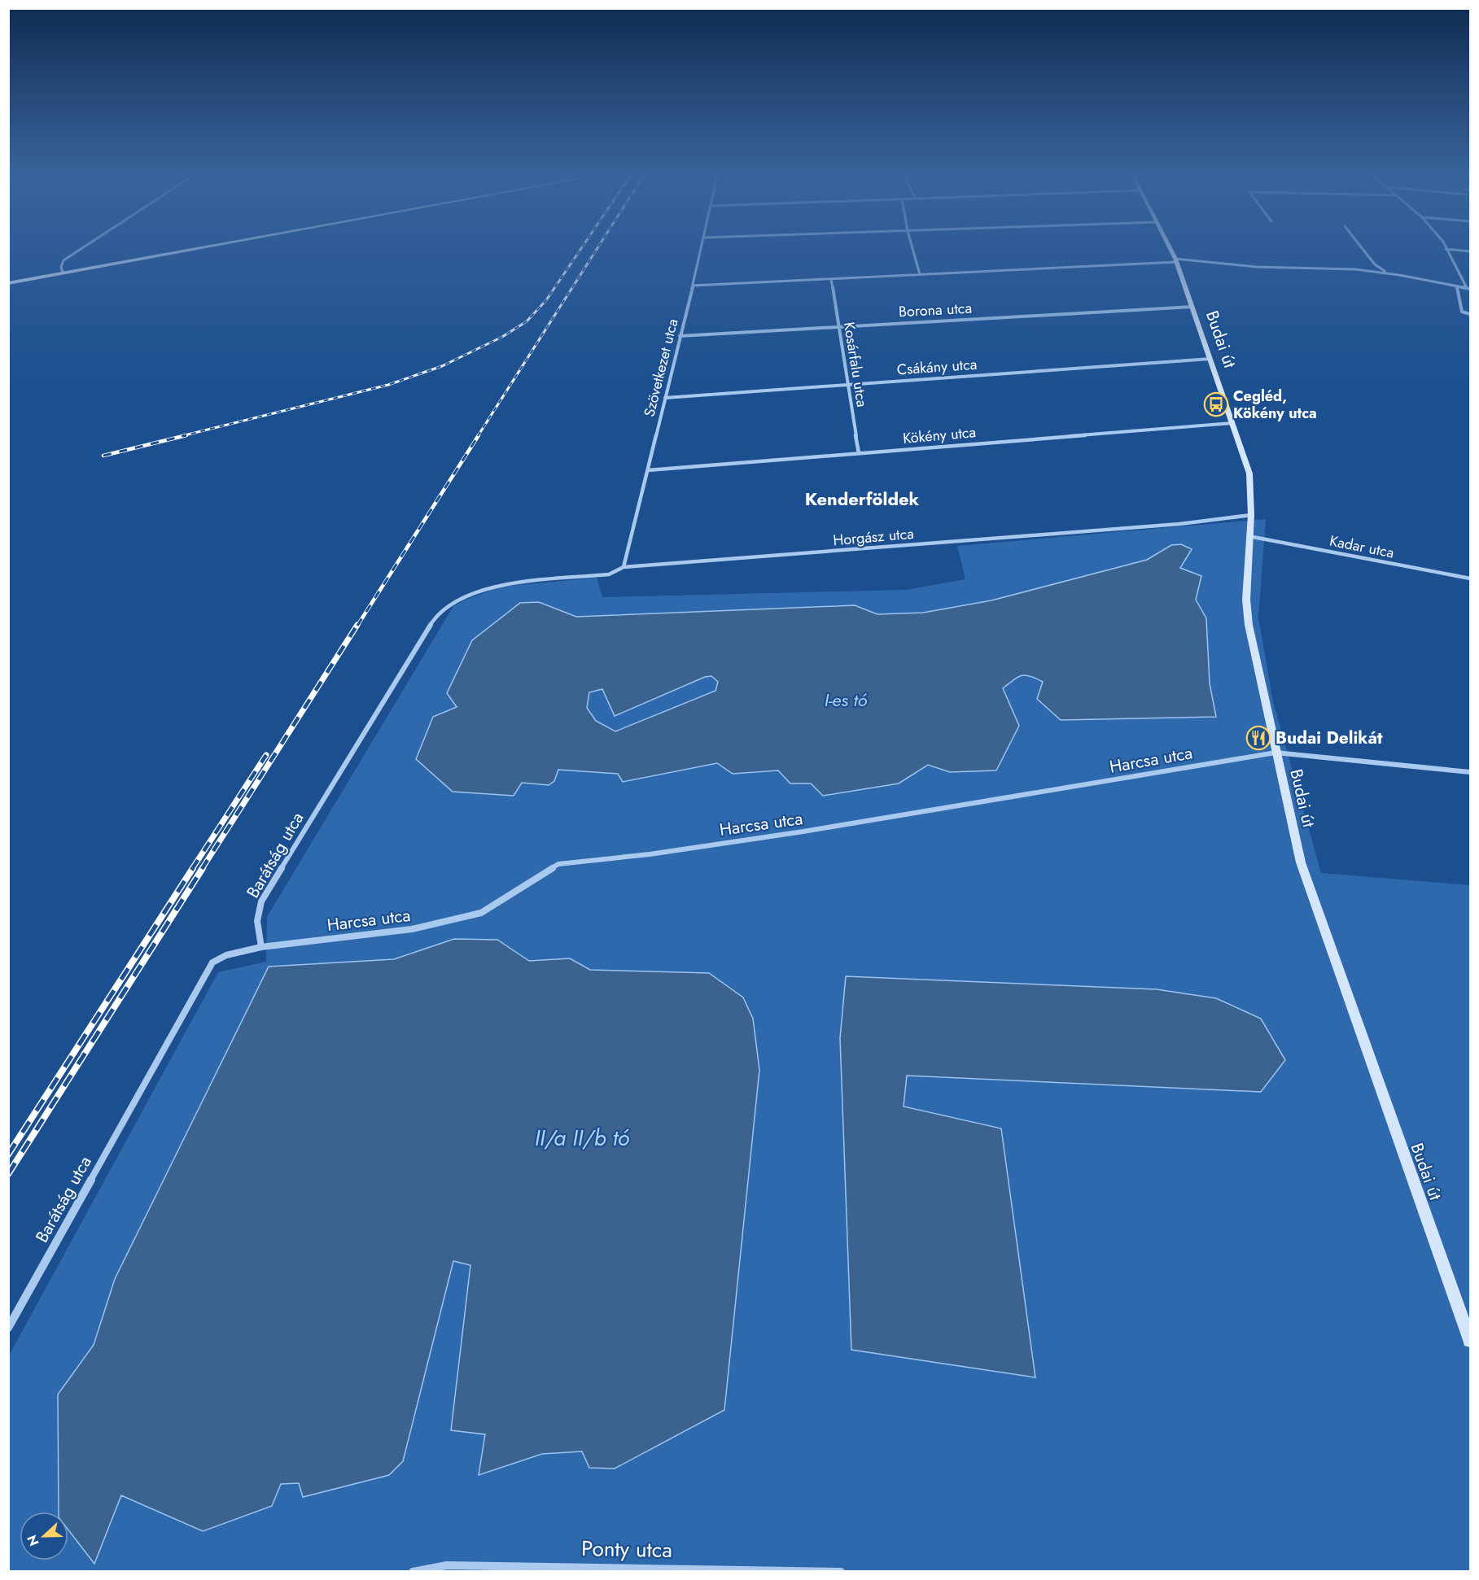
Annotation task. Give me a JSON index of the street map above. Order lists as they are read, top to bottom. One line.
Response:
{"streets":{"street":["Borona utca","Budai út","Kosárfalu utca","Csákány utca","Szövetkezet utca","Kökény utca","Horgász utca","Kadar utca","Harcsa utca","Barátság utca","Ponty utca"]},"crossings":[["Borona utca","Budai út"],["Borona utca","Kosárfalu utca"],["Borona utca","Szövetkezet utca"],["Budai út","Csákány utca"],["Budai út","Kökény utca"],["Budai út","Horgász utca"],["Budai út","Kadar utca"],["Budai út","Harcsa utca"],["Kosárfalu utca","Csákány utca"],["Kosárfalu utca","Kökény utca"],["Csákány utca","Szövetkezet utca"],["Szövetkezet utca","Kökény utca"],["Szövetkezet utca","Horgász utca"],["Horgász utca","Barátság utca"],["Harcsa utca","Barátság utca"]],"districts":["Kenderföldek"],"water":["I-es tó","II/a II/b tó"],"places":{"bus stop":["Cegléd, Kökény utca"],"restaurant":["Budai Delikát"]},"north":"left"}
